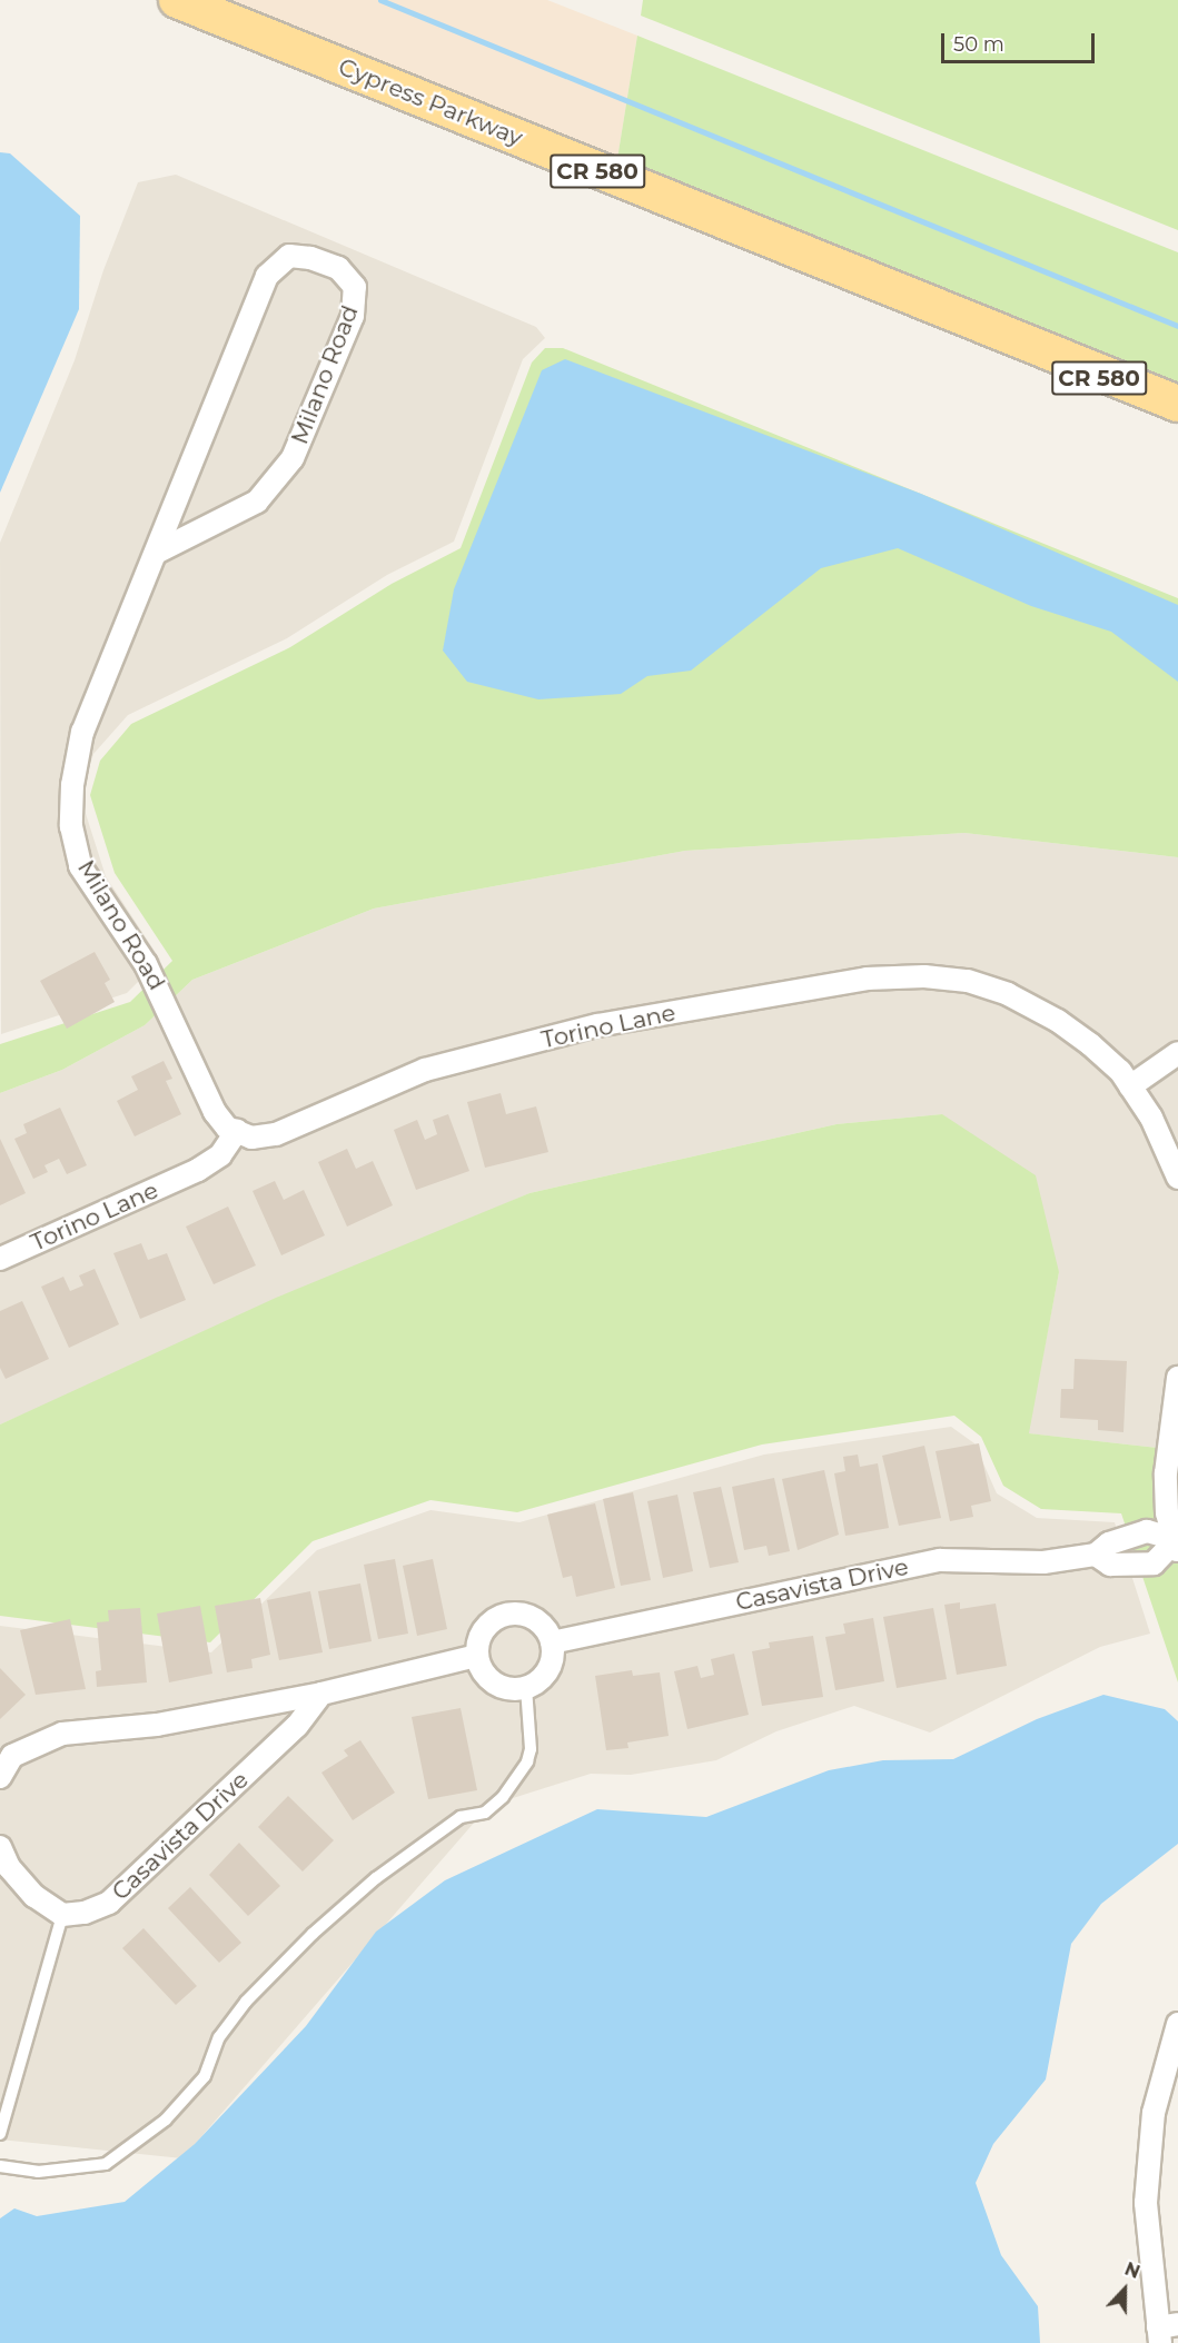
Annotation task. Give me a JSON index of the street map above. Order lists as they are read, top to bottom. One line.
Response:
{"streets":{"main road":["Cypress Parkway","CR 580"],"street":["Milano Road","Torino Lane","Casavista Drive"]},"crossings":[["Milano Road","Torino Lane"]],"scale_bar":"50 m","north":"top"}
